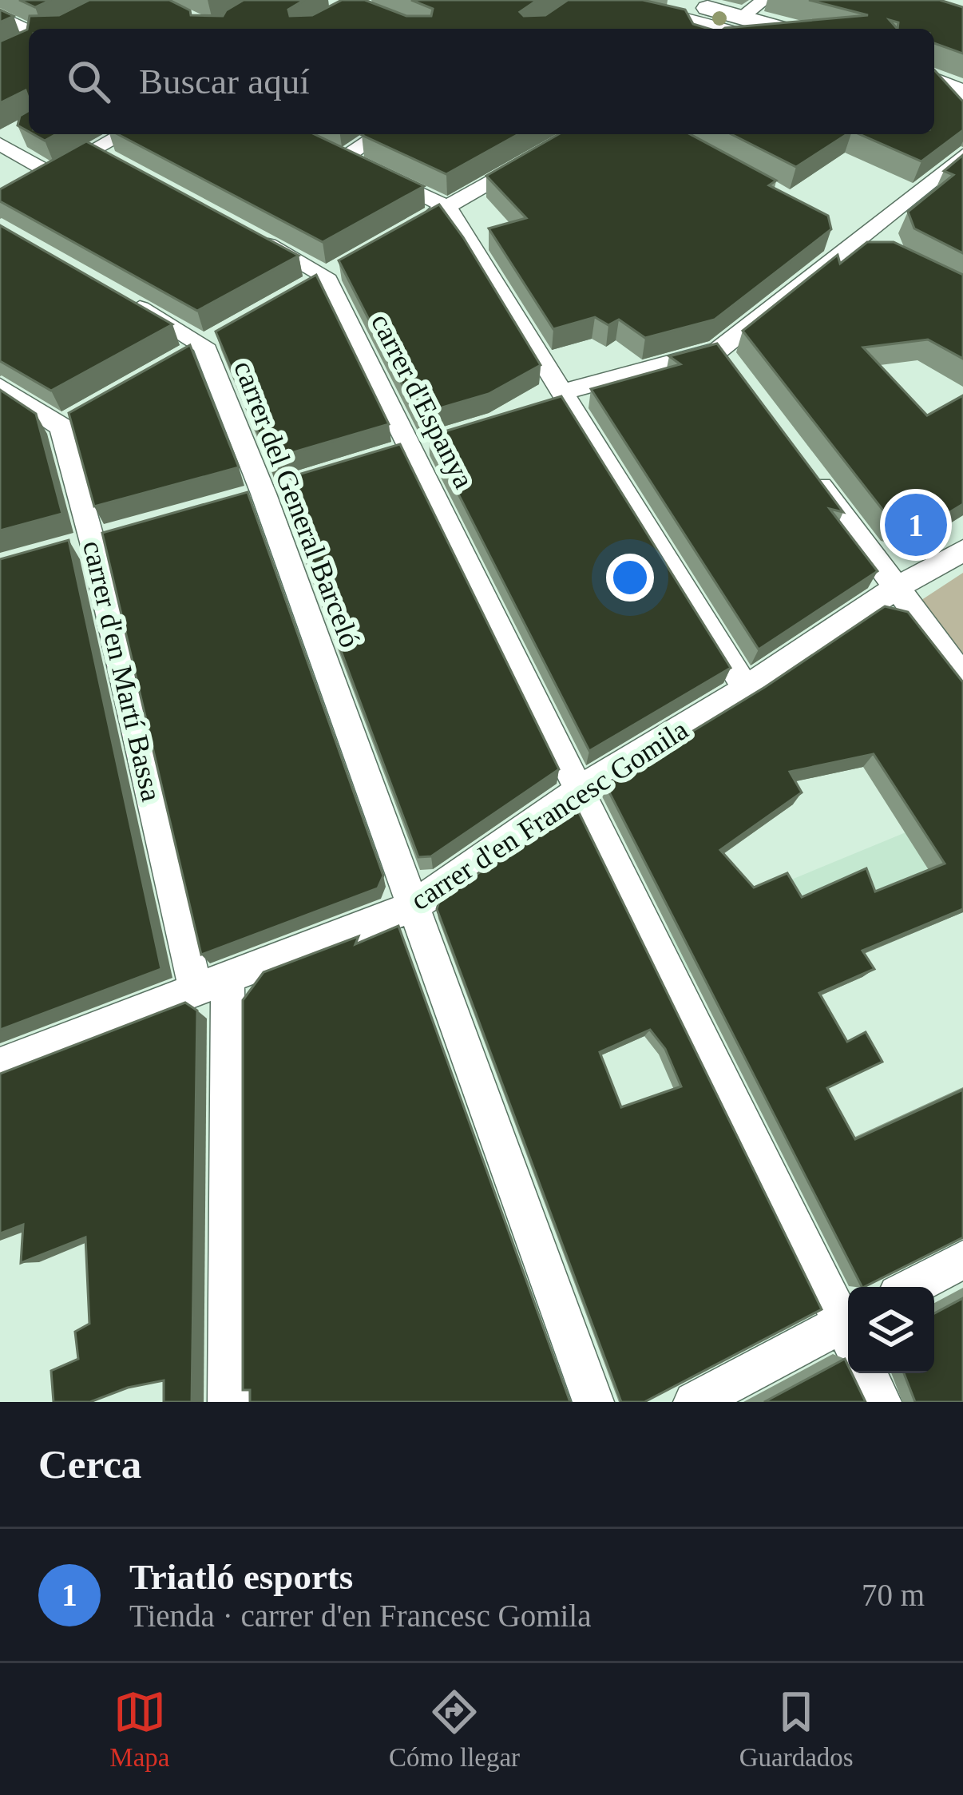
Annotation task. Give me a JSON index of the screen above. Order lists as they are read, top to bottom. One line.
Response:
{"streets":{"street":["carrer d'Espanya","carrer del General Barceló","carrer d'en Martí Bassa","carrer d'en Francesc Gomila"]},"crossings":[["carrer d'Espanya","carrer d'en Francesc Gomila"],["carrer del General Barceló","carrer d'en Francesc Gomila"],["carrer d'en Martí Bassa","carrer d'en Francesc Gomila"]],"page":{"search":"Buscar aquí","pins":"1","heading":"Cerca","list":[{"mark":"1","name":"Triatló esports","note":"Tienda · carrer d'en Francesc Gomila","value":"70 m"}],"nav":["Mapa","Cómo llegar","Guardados"]}}
